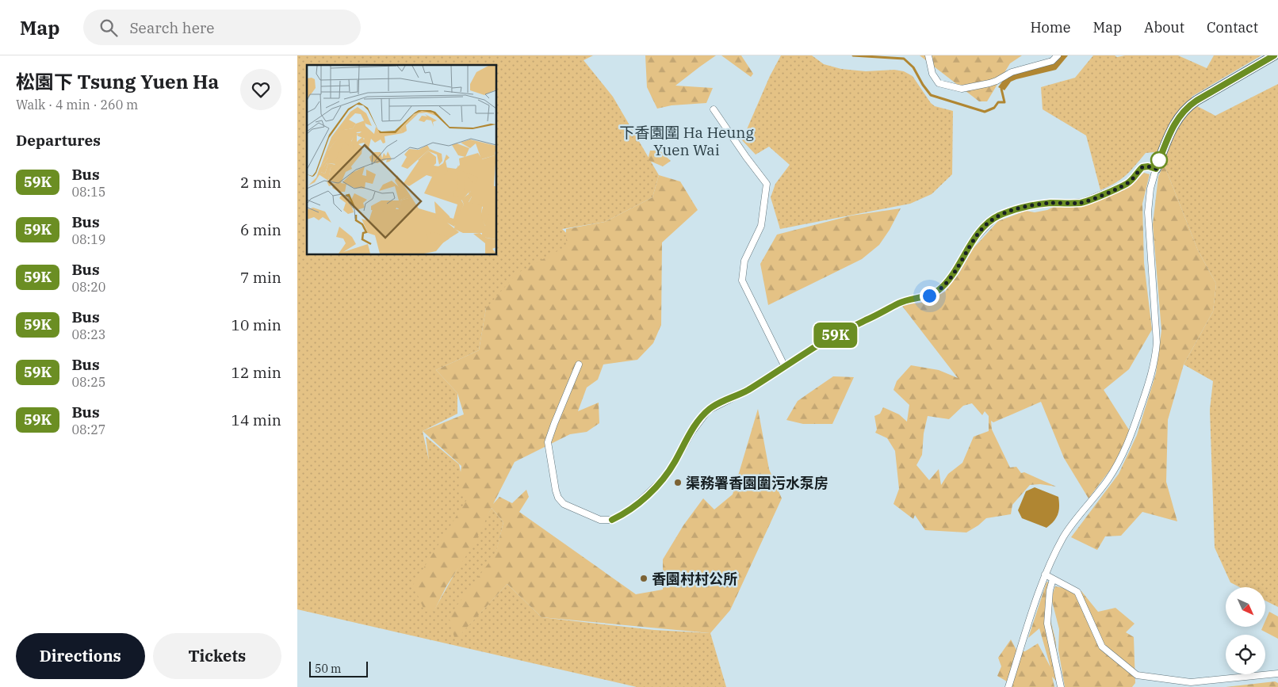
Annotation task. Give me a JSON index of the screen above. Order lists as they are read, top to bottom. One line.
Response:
{"districts":["下香園圍 Ha Heung Yuen Wai"],"places":["渠務署香園圍污水泵房","香園村村公所"],"lines":["bus line 59K"],"scale_bar":"50 m","north":"bottom right","page":{"header":"Map","search":"Search here","nav":["Home","Map","About","Contact"],"heading":[["松園下 Tsung Yuen Ha","Walk · 4 min · 260 m"],"Departures"],"on_map":"59K","list":[{"mark":"59K","name":"Bus","note":"08:15","value":"2 min"},{"mark":"59K","name":"Bus","note":"08:19","value":"6 min"},{"mark":"59K","name":"Bus","note":"08:20","value":"7 min"},{"mark":"59K","name":"Bus","note":"08:23","value":"10 min"},{"mark":"59K","name":"Bus","note":"08:25","value":"12 min"},{"mark":"59K","name":"Bus","note":"08:27","value":"14 min"}],"buttons":["Directions","Tickets"],"scale":"50 m"}}
